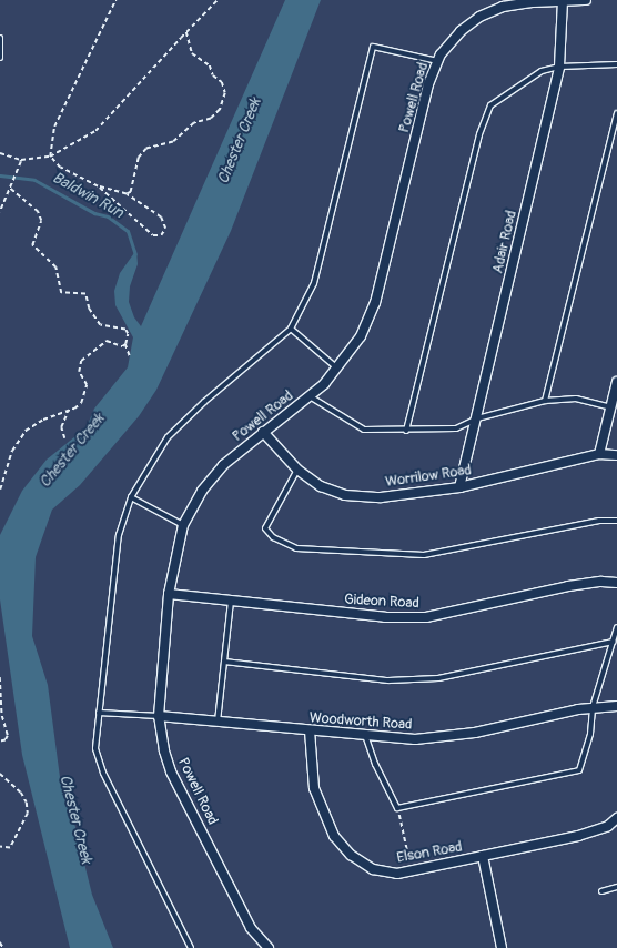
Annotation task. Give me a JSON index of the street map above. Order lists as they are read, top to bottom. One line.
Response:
{"streets":{"street":["Powell Road","Adair Road","Worrilow Road","Gideon Road","Woodworth Road","Elson Road"]},"crossings":[["Powell Road","Adair Road"],["Powell Road","Worrilow Road"],["Powell Road","Gideon Road"],["Powell Road","Woodworth Road"],["Adair Road","Worrilow Road"],["Woodworth Road","Elson Road"]],"water":["Chester Creek","Baldwin Run"]}
